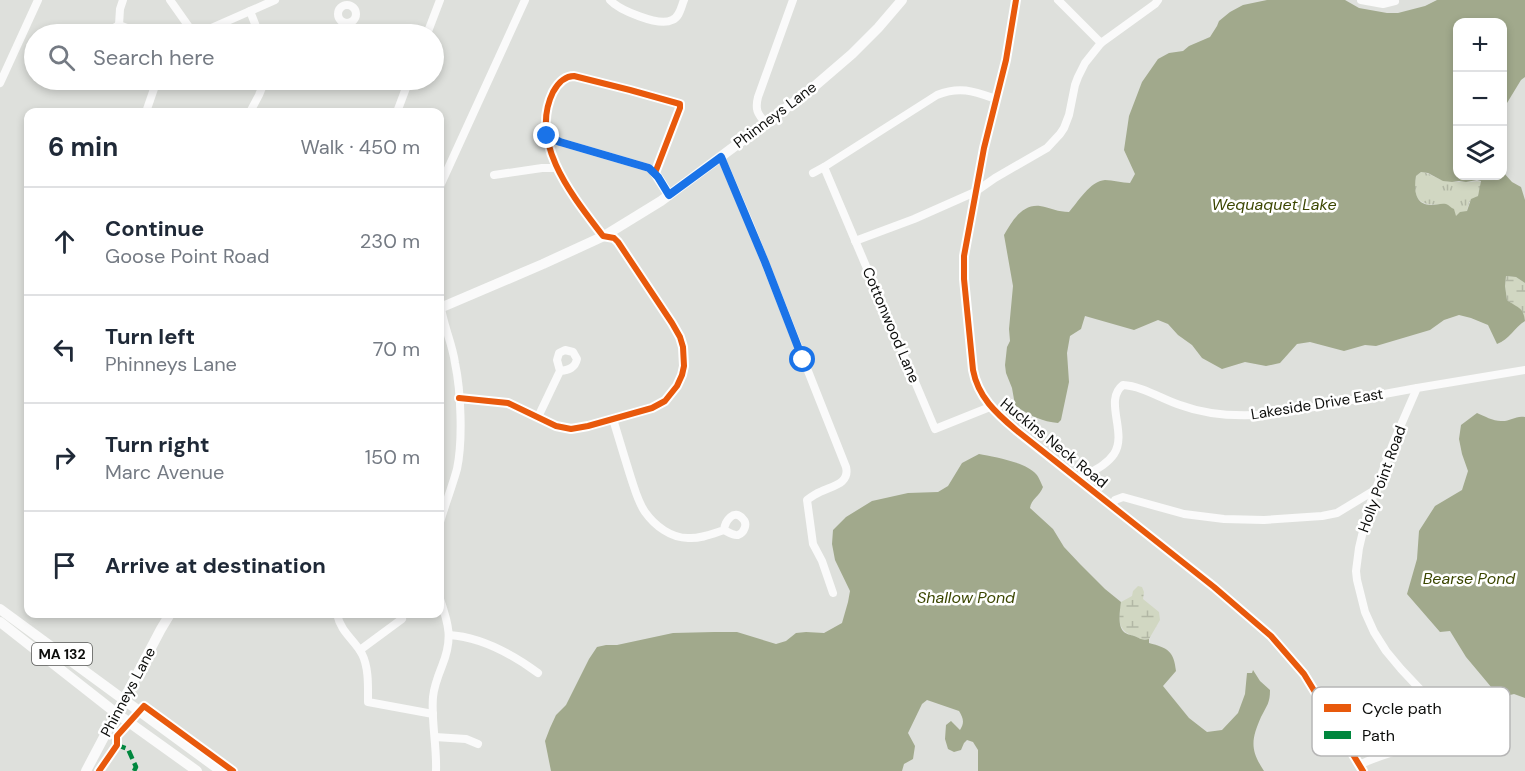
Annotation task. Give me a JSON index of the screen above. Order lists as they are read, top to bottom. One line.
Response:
{"streets":{"main road":["Phinneys Lane","MA 132"],"street":["Cottonwood Lane","Lakeside Drive East","Huckins Neck Road","Holly Point Road"]},"crossings":[["Phinneys Lane","MA 132"],["Cottonwood Lane","Huckins Neck Road"],["Lakeside Drive East","Huckins Neck Road"],["Lakeside Drive East","Holly Point Road"]],"water":["Wequaquet Lake","Bearse Pond","Shallow Pond"],"legend":["Cycle path","Path"],"page":{"map_buttons":["+","−"],"search":"Search here","heading":["6 min","Walk · 450 m"],"list":[["Continue","Goose Point Road","230 m"],["Turn left","Phinneys Lane","70 m"],["Turn right","Marc Avenue","150 m"],"Arrive at destination"]}}
